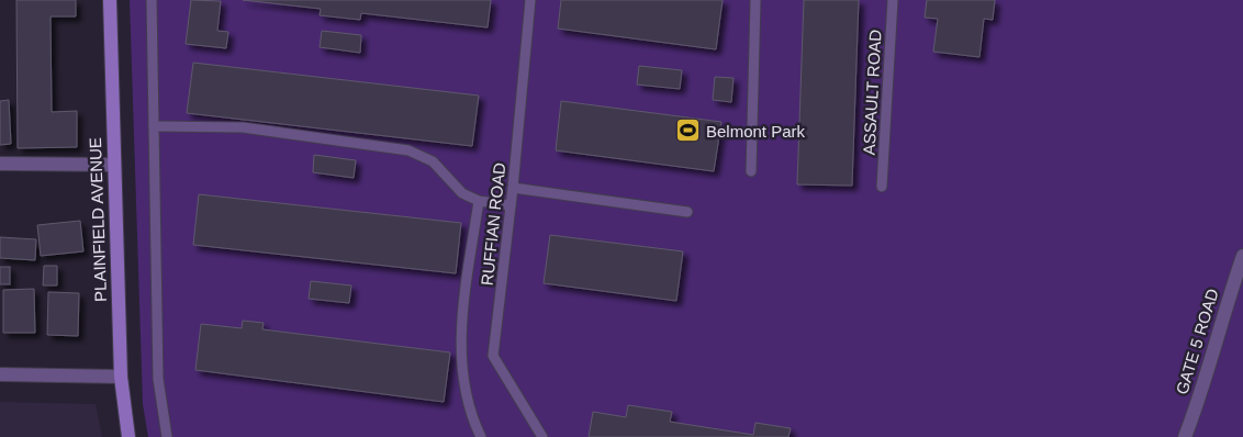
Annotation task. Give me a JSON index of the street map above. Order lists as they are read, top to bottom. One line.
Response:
{"streets":{"main road":["PLAINFIELD AVENUE"],"street":["GATE 5 ROAD"],"lane":["ASSAULT ROAD","RUFFIAN ROAD"]},"places":{"sports":["Belmont Park"]}}
